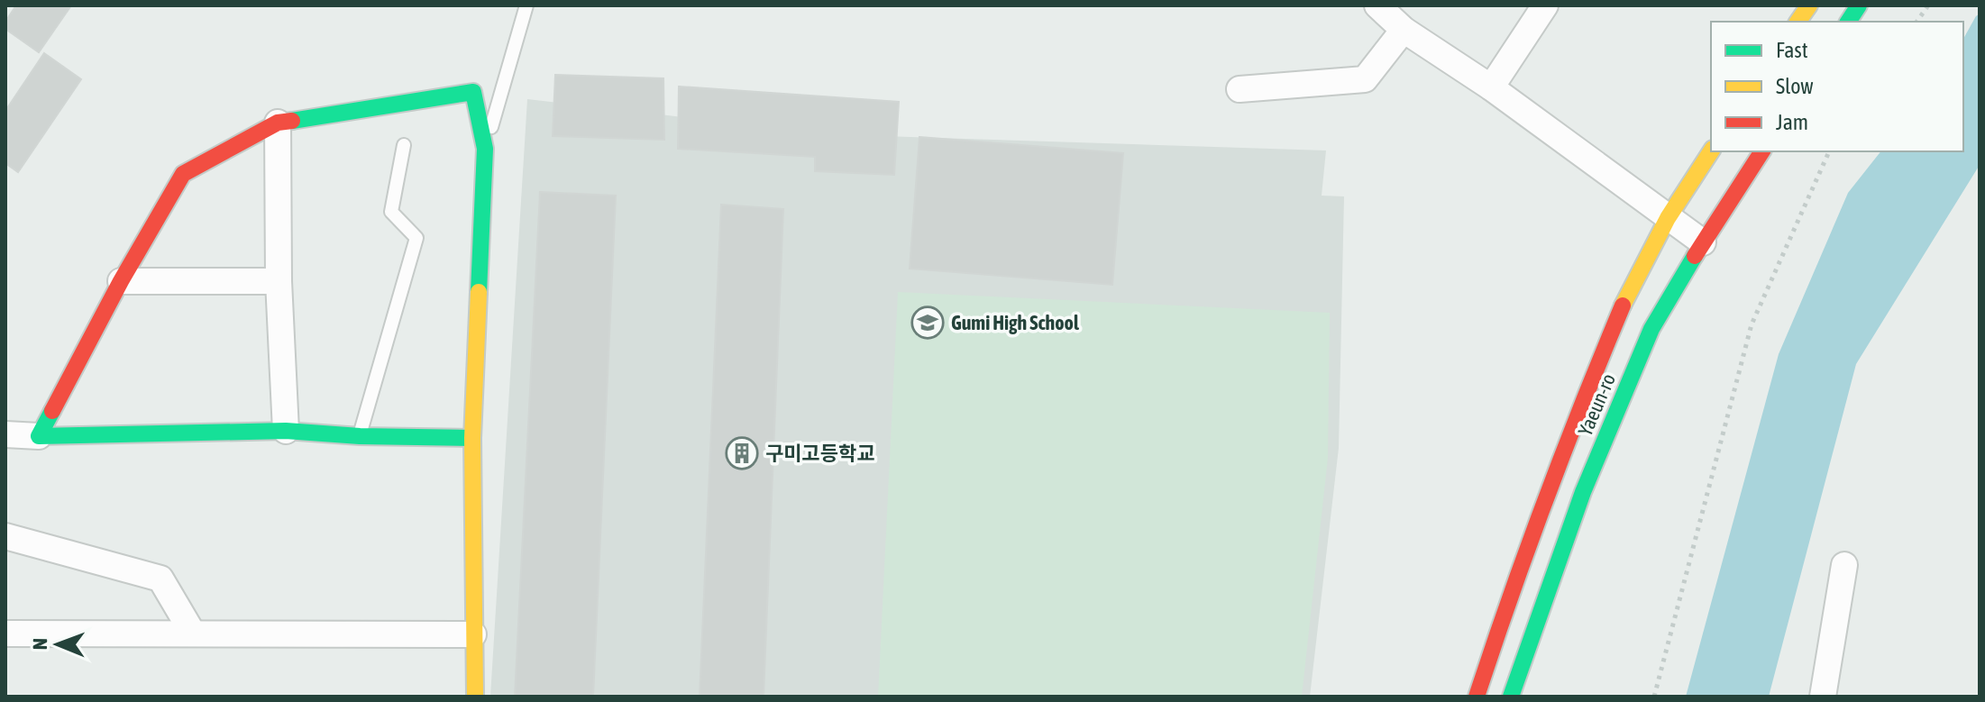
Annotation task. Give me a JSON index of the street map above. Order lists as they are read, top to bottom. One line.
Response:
{"streets":{"street":["Yaeun-ro"]},"places":{"school or university":["Gumi High School"],"building":["구미고등학교"]},"legend":["Fast","Slow","Jam"],"north":"left"}
